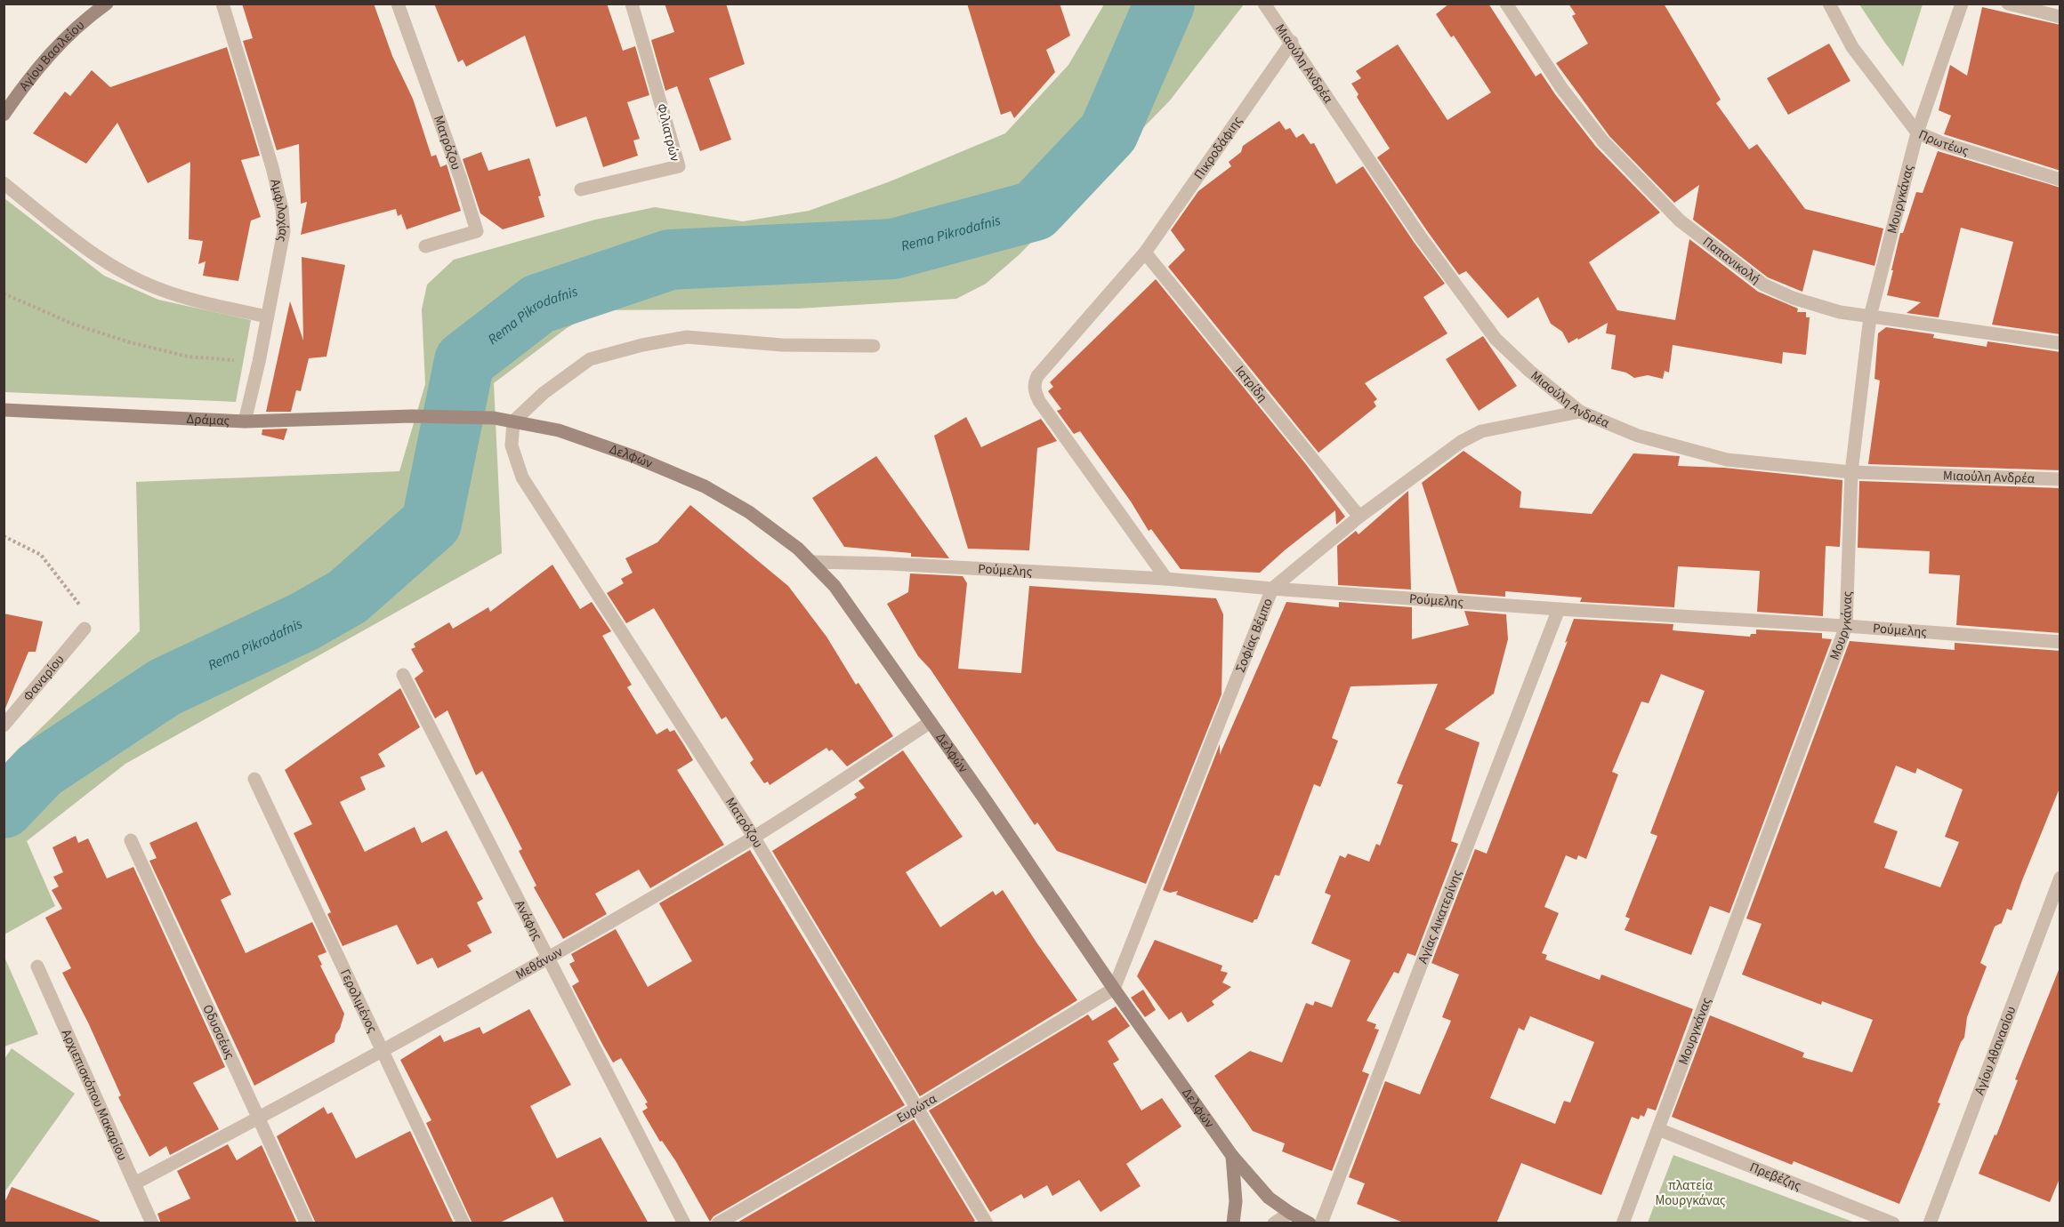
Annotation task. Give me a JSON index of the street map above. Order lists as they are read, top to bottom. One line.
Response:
{"streets":{"street":["Αγίου Βασιλείου","Μιαούλη Ανδρέα","Φιλιατρών","Πρωτέως","Ματρόζου","Πικροδάφιης","Μουργκάνας","Αμφιλοχίας","Παπανικολή","Ιατρίδη","Δράμας","Δελφών","Ρούμελης","Σοφίας Βέμπο","Φαναρίου","Αγίας Αικατερίνης","Ανάφης","Μεθάνων","Γερολιμένος","Οδυσσέως","Αγίου Αθανασίου","Αρχιεπισκόπου Μακαρίου","Ευρώτα","Πρεβέζης"]},"crossings":[["Μιαούλη Ανδρέα","Πικροδάφιης"],["Μιαούλη Ανδρέα","Μουργκάνας"],["Μιαούλη Ανδρέα","Σοφίας Βέμπο"],["Πρωτέως","Μουργκάνας"],["Ματρόζου","Δελφών"],["Ματρόζου","Μεθάνων"],["Ματρόζου","Ευρώτα"],["Πικροδάφιης","Ιατρίδη"],["Πικροδάφιης","Ρούμελης"],["Μουργκάνας","Παπανικολή"],["Μουργκάνας","Ρούμελης"],["Μουργκάνας","Πρεβέζης"],["Αμφιλοχίας","Δράμας"],["Ιατρίδη","Σοφίας Βέμπο"],["Δράμας","Δελφών"],["Δελφών","Ρούμελης"],["Δελφών","Σοφίας Βέμπο"],["Δελφών","Μεθάνων"],["Δελφών","Ευρώτα"],["Ρούμελης","Σοφίας Βέμπο"],["Ρούμελης","Αγίας Αικατερίνης"],["Σοφίας Βέμπο","Ευρώτα"],["Ανάφης","Μεθάνων"],["Μεθάνων","Γερολιμένος"],["Μεθάνων","Οδυσσέως"],["Μεθάνων","Αρχιεπισκόπου Μακαρίου"]],"water":["Rema Pikrodafnis"],"parks":["πλατεία Μουργκάνας"]}
